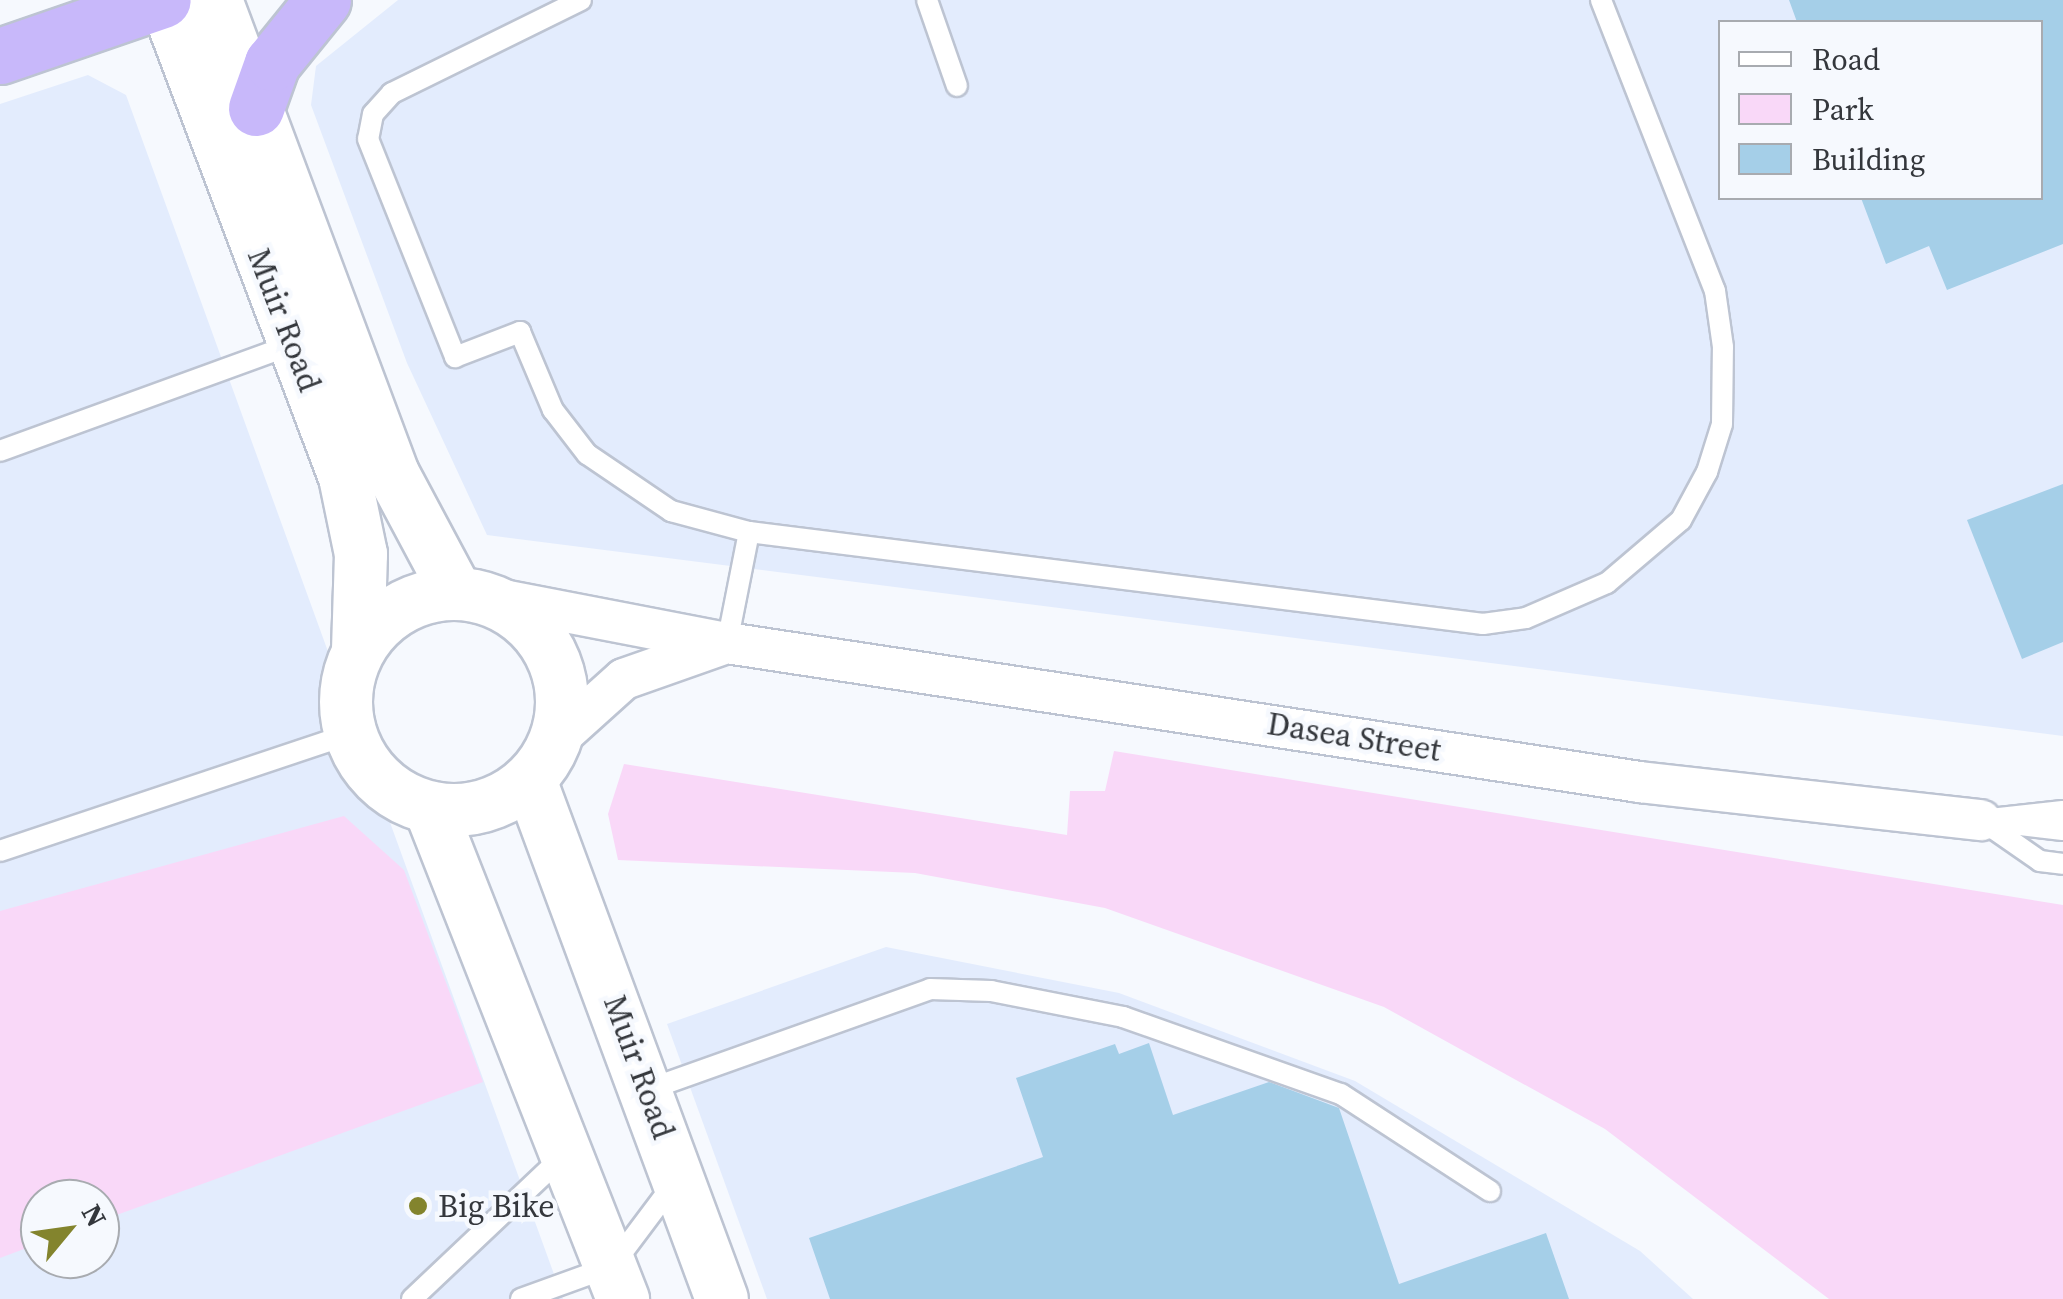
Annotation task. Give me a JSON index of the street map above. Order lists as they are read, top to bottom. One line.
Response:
{"streets":{"street":["Muir Road","Dasea Street"]},"crossings":[["Muir Road","Dasea Street"]],"places":["Big Bike"],"legend":["Road","Park","Building"],"north":"top right"}
